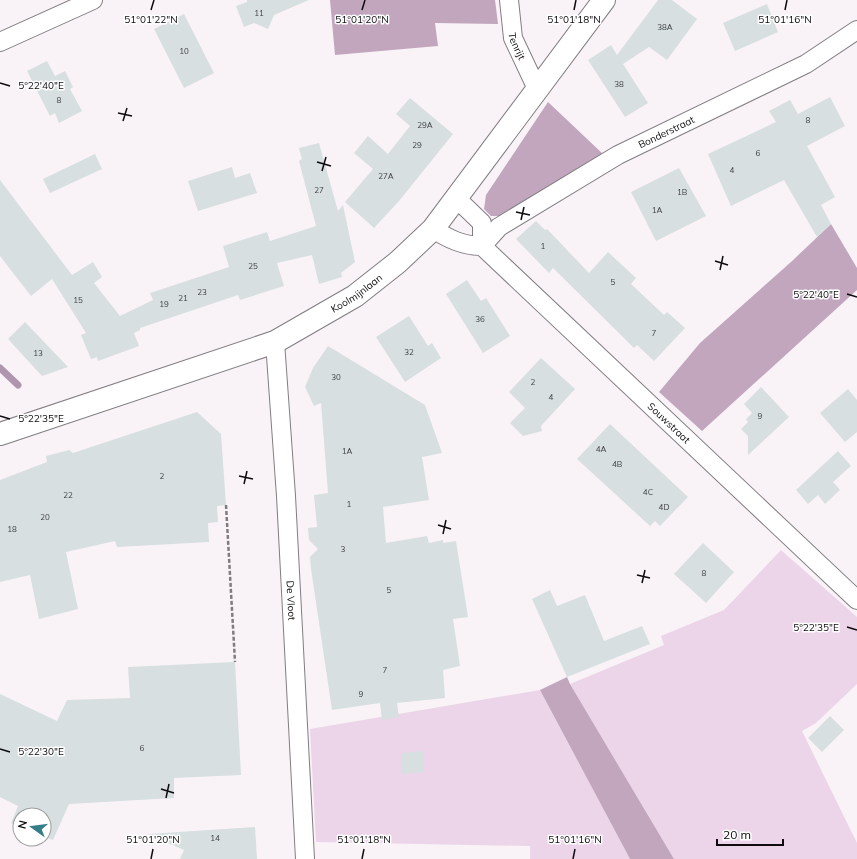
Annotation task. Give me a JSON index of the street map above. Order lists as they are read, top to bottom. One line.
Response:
{"streets":{"street":["Tenrijt","Bonderstraat","Koolmijnlaan","Souwstraat","De Vloot"]},"crossings":[["Tenrijt","Koolmijnlaan"],["Bonderstraat","Souwstraat"],["Koolmijnlaan","De Vloot"]],"house_numbers":["11","38A","10","38","8","8","29A","29","6","4","27A","27","1B","1A","1","25","5","23","21","15","19","36","7","32","13","30","2","4","9","4A","1A","4B","2","4C","22","1","4D","20","18","3","8","5","7","9","6","14"],"scale_bar":"20 m","north":"left","coordinates":["51°01'22\"N","51°01'20\"N","51°01'18\"N","51°01'16\"N","5°22'40\"E","5°22'35\"E","5°22'30\"E"]}
